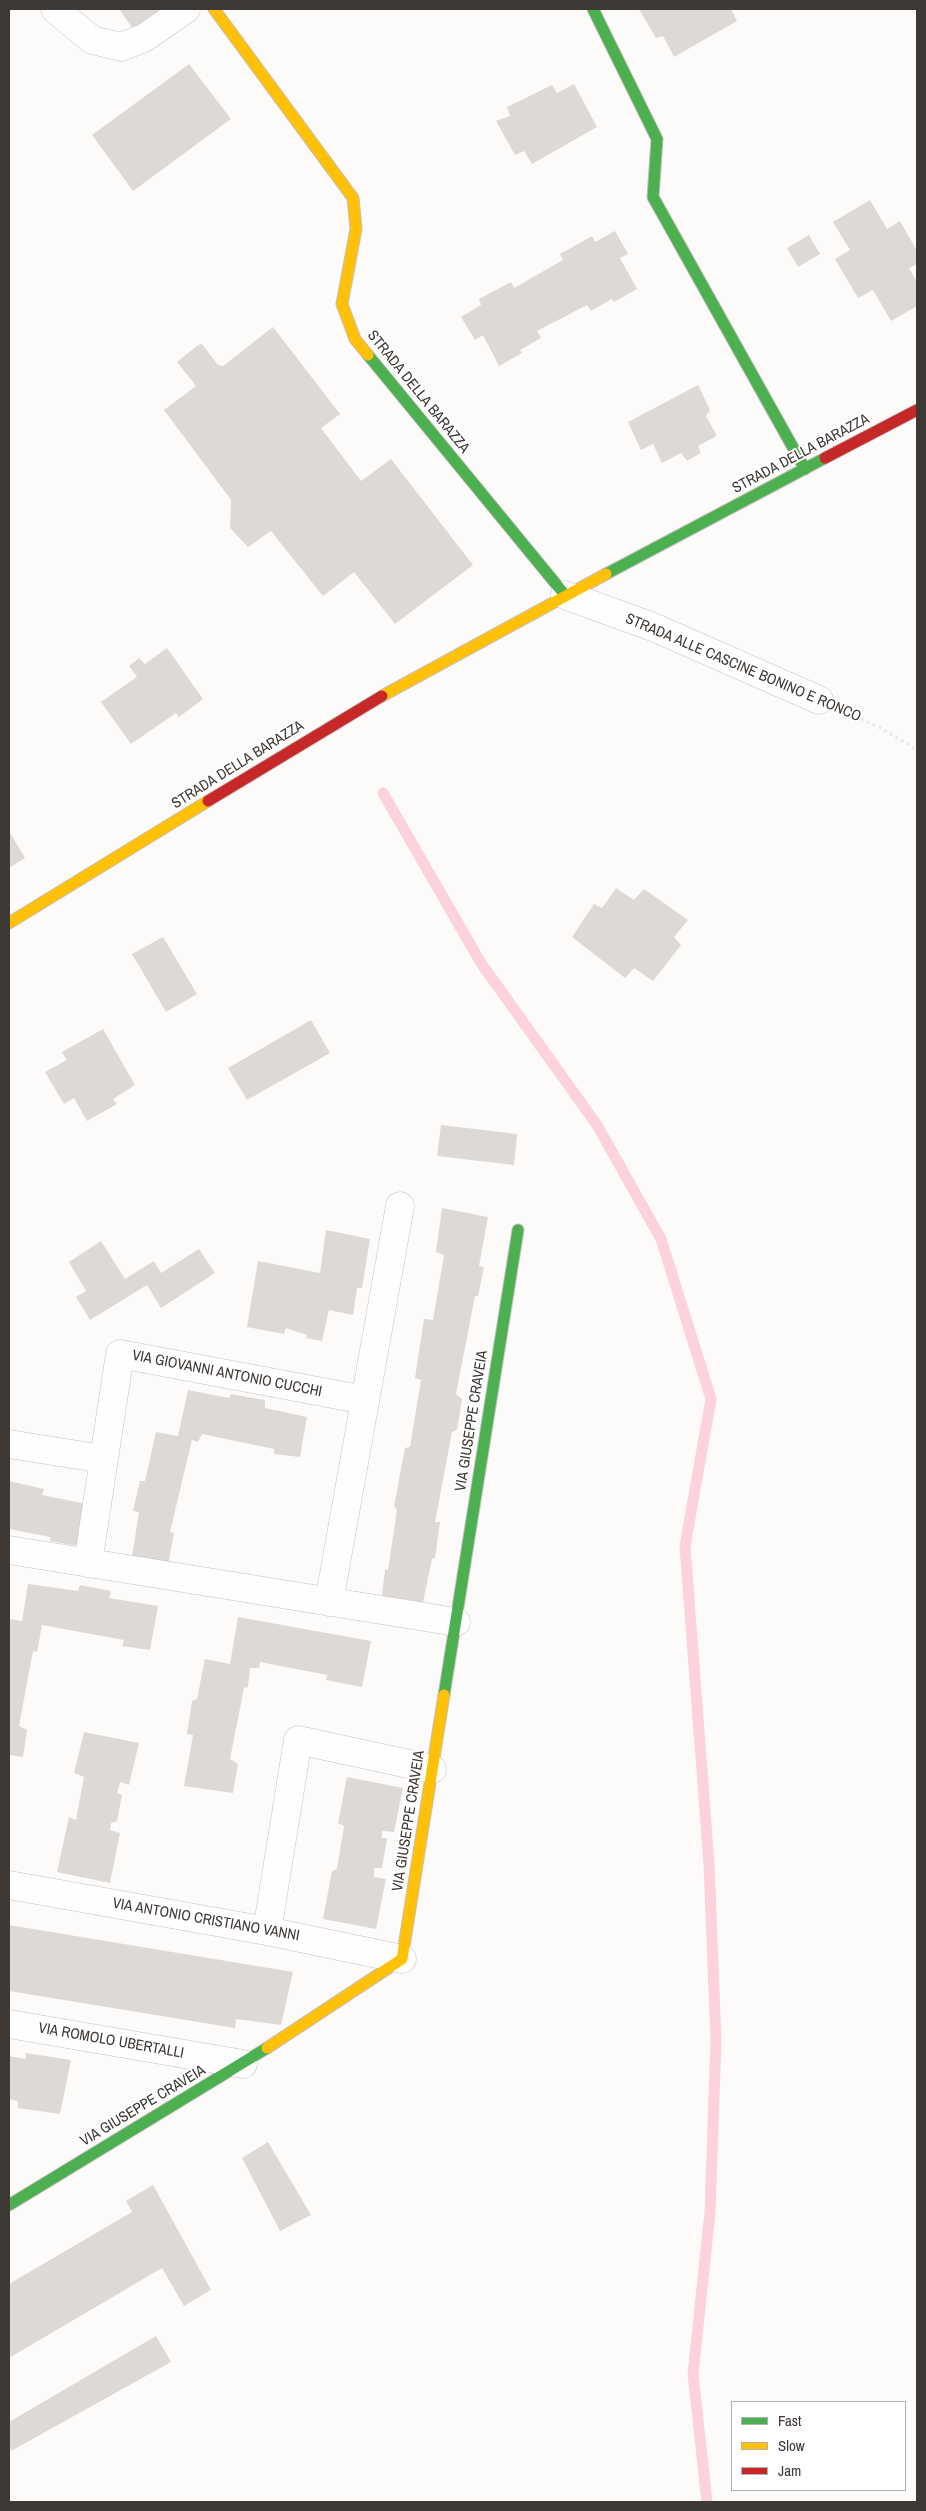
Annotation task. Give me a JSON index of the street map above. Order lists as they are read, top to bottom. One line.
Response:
{"streets":{"street":["STRADA DELLA BARAZZA","STRADA ALLE CASCINE BONINO E RONCO","VIA GIOVANNI ANTONIO CUCCHI","VIA GIUSEPPE CRAVEIA","VIA ANTONIO CRISTIANO VANNI","VIA ROMOLO UBERTALLI"]},"crossings":[["STRADA DELLA BARAZZA","STRADA ALLE CASCINE BONINO E RONCO"],["VIA GIUSEPPE CRAVEIA","VIA ANTONIO CRISTIANO VANNI"],["VIA GIUSEPPE CRAVEIA","VIA ROMOLO UBERTALLI"]],"legend":["Fast","Slow","Jam"]}
